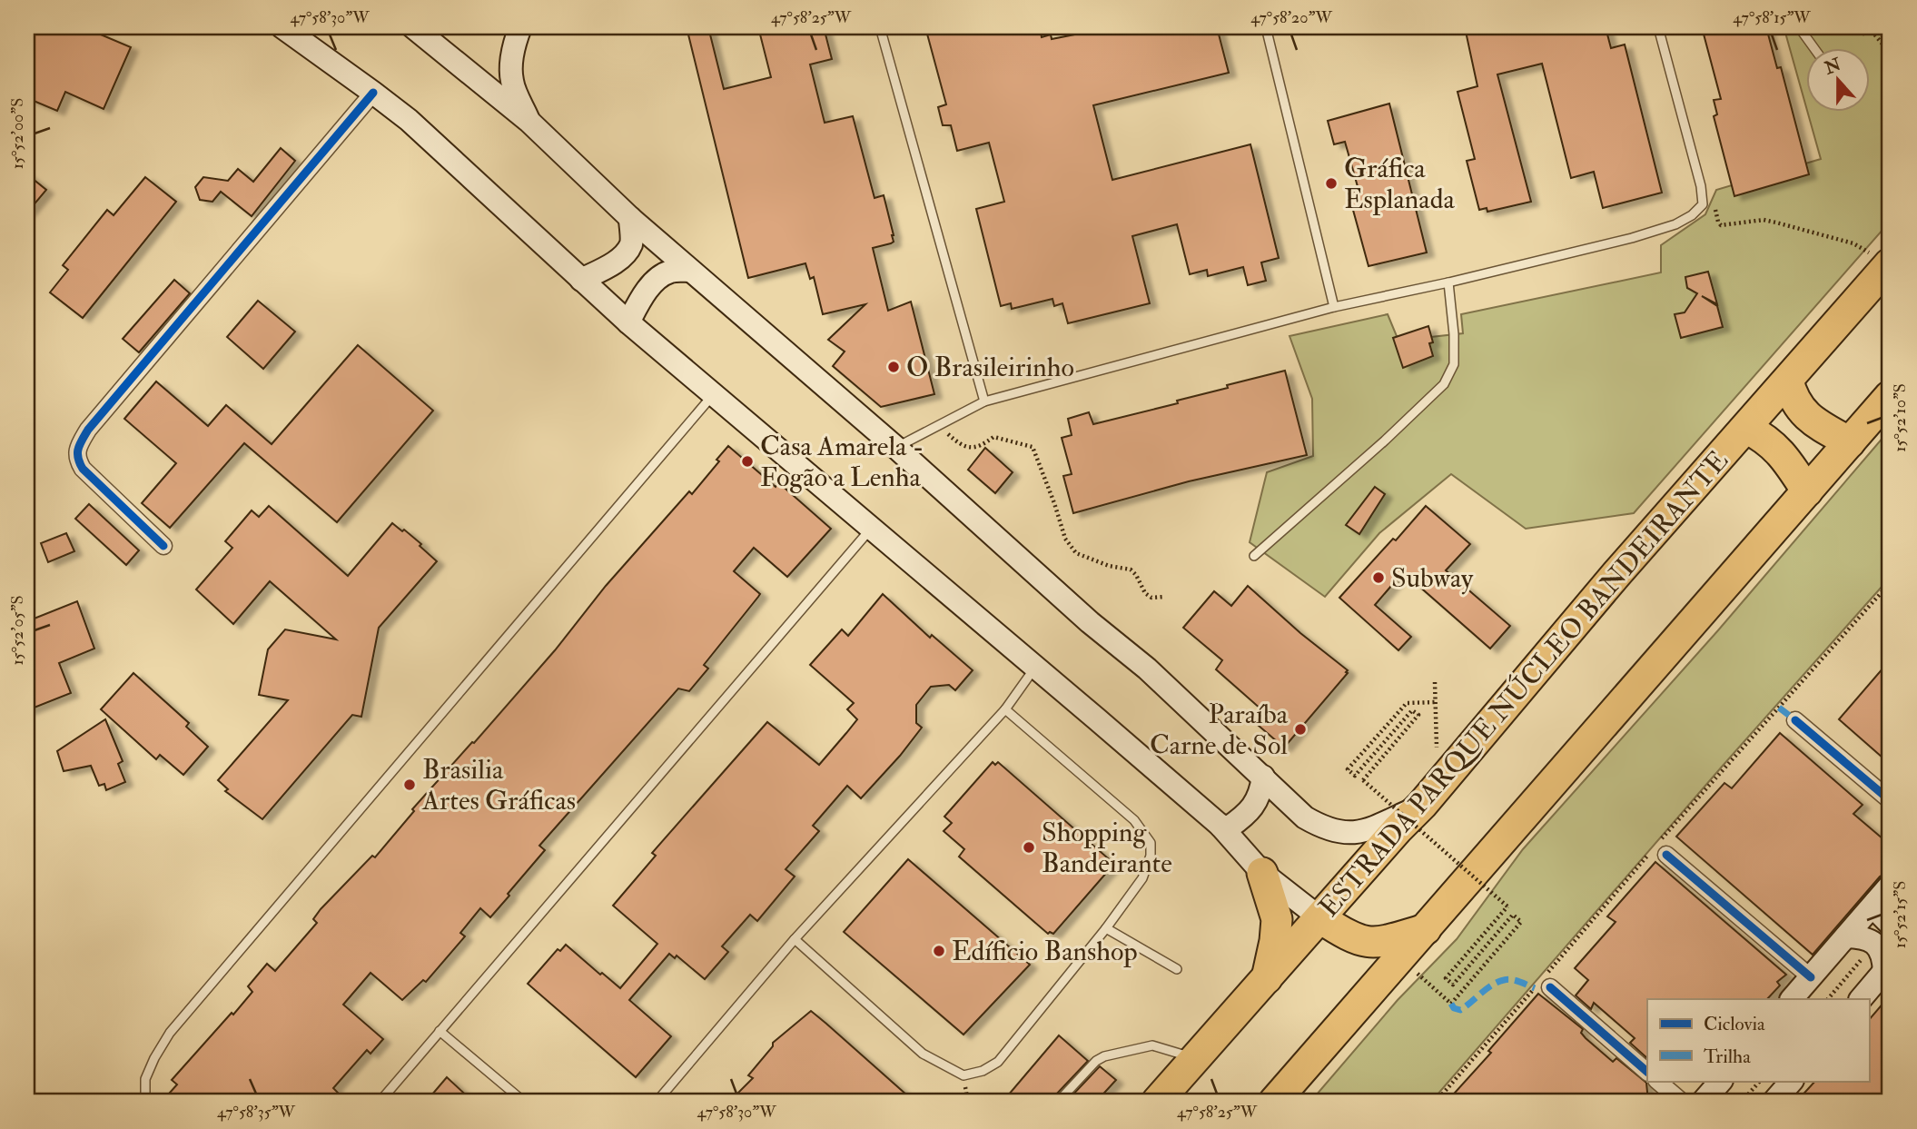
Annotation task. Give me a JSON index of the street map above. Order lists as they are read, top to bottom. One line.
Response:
{"streets":{"highway":["ESTRADA PARQUE NÚCLEO BANDEIRANTE"]},"places":["Gráfica Esplanada","O Brasileirinho","Casa Amarela - Fogão a Lenha","Subway","Paraíba Carne de Sol","Brasilia Artes Gráficas","Shopping Bandeirante","Edíficio Banshop"],"legend":["Ciclovia","Trilha"],"north":"top","coordinates":["47°58'30\"W","47°58'25\"W","47°58'20\"W","47°58'15\"W","15°52'00\"S","15°52'10\"S","15°52'05\"S","15°52'15\"S","47°58'35\"W"]}
